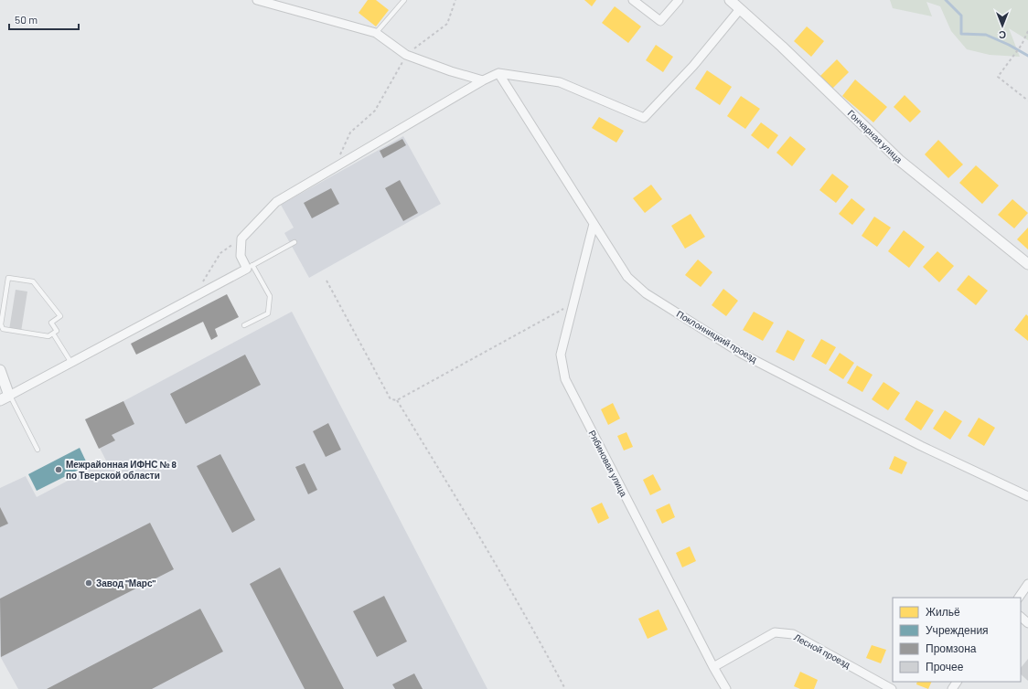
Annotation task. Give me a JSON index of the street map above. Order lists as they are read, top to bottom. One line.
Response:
{"streets":{"street":["Гончарная улица","Поклонницкий проезд","Рябиновая улица","Лесной проезд"]},"crossings":[["Поклонницкий проезд","Рябиновая улица"],["Рябиновая улица","Лесной проезд"]],"places":["Межрайонная ИФНС № 8 по Тверской области","Завод \"Марс\""],"legend":["Жильё","Учреждения","Промзона","Прочее"],"scale_bar":"50 m","north":"bottom"}
